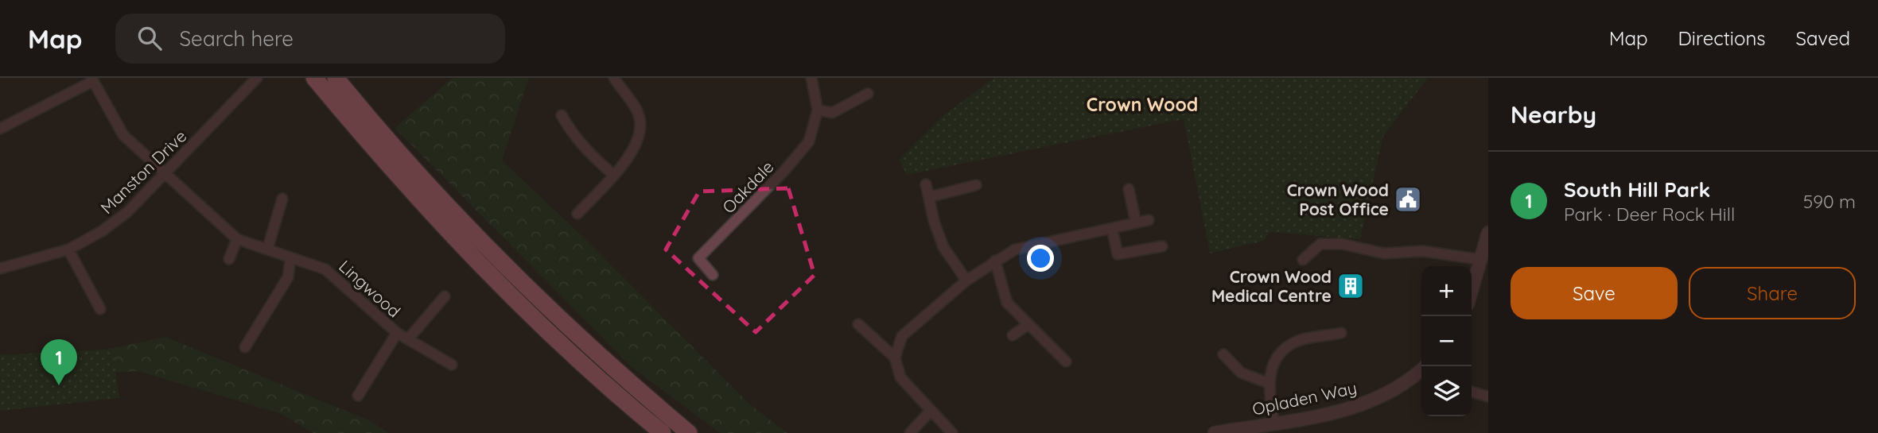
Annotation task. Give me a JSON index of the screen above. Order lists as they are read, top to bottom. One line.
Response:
{"streets":{"street":["Manston Drive","Oakdale","Lingwood","Opladen Way"]},"crossings":[["Manston Drive","Lingwood"]],"districts":["Crown Wood"],"places":{"public building":["Crown Wood Post Office"],"building":["Crown Wood Medical Centre"]},"page":{"header":"Map","search":"Search here","nav":["Map","Directions","Saved"],"heading":"Nearby","list":[{"mark":"1","name":"South Hill Park","note":"Park · Deer Rock Hill","value":"590 m"}],"buttons":["Save","Share"],"map_buttons":["+","−"],"pins":"1"}}
